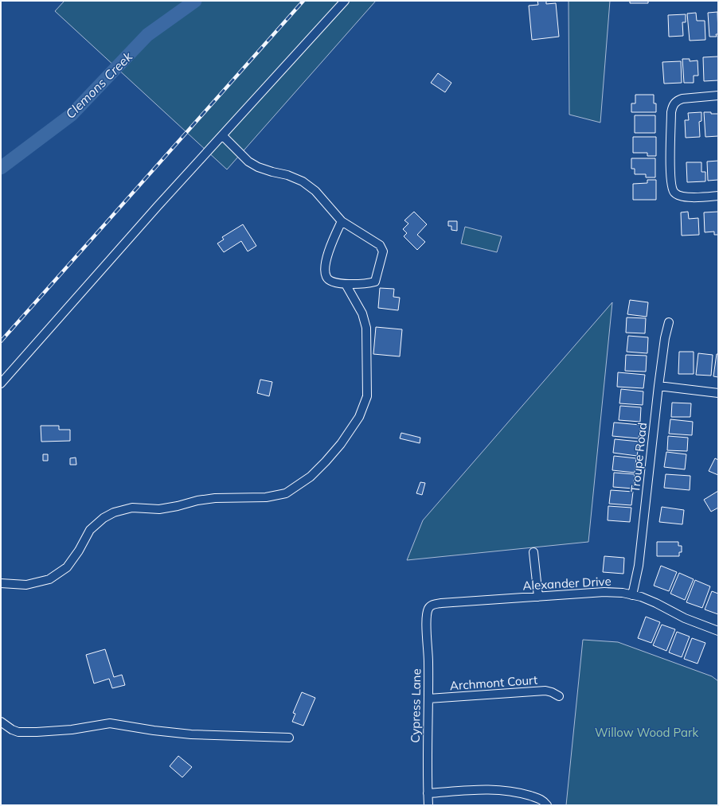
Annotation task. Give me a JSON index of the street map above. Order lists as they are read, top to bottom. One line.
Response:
{"streets":{"street":["Troupe Road","Alexander Drive","Archmont Court","Cypress Lane"]},"crossings":[["Troupe Road","Alexander Drive"],["Alexander Drive","Cypress Lane"],["Archmont Court","Cypress Lane"]],"water":["Clemons Creek"],"parks":["Willow Wood Park"]}
